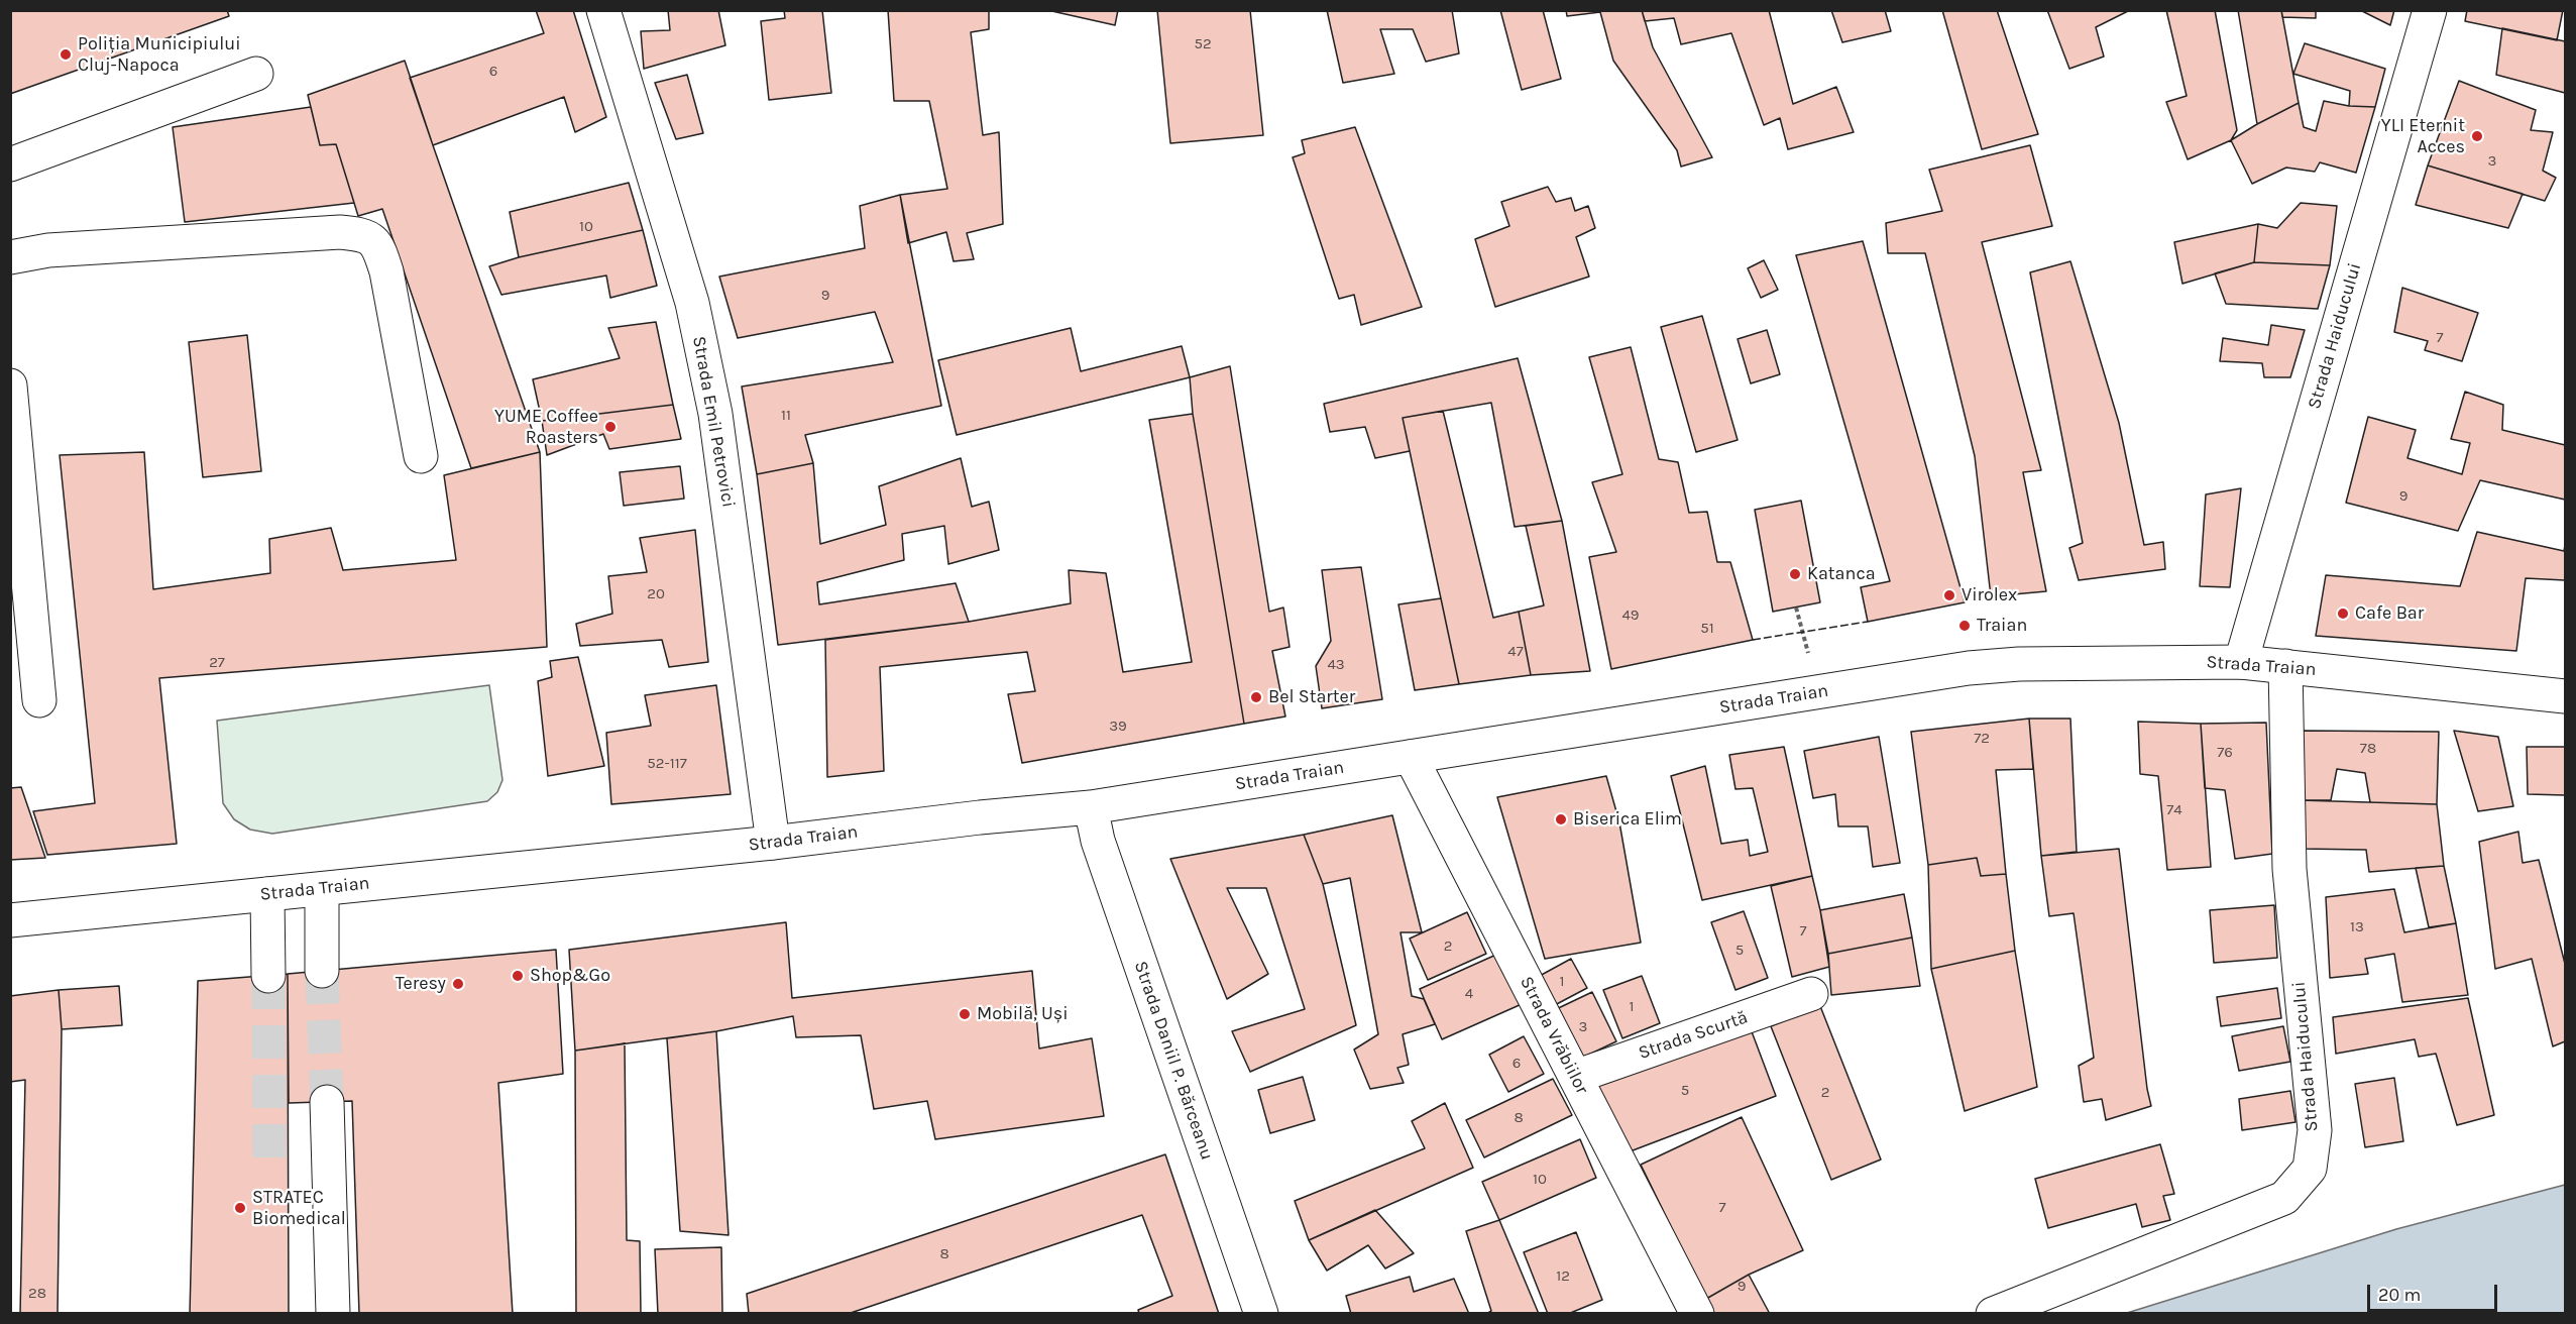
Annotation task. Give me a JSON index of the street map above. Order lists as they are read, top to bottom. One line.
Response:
{"streets":{"street":["Strada Haiducului","Strada Emil Petrovici","Strada Traian","Strada Vrăbiilor","Strada Scurtă","Strada Daniil P. Bărceanu"]},"crossings":[["Strada Haiducului","Strada Traian"],["Strada Emil Petrovici","Strada Traian"],["Strada Traian","Strada Vrăbiilor"],["Strada Traian","Strada Daniil P. Bărceanu"],["Strada Vrăbiilor","Strada Scurtă"]],"places":["Poliția Municipiului Cluj-Napoca","YLI Eternit Acces","YUME Coffee Roasters","Katanca","Virolex","Cafe Bar","Traian","Bel Starter","Biserica Elim","Shop&Go","Teresy","Mobilă, Uși","STRATEC Biomedical"],"house_numbers":["52","6","3","10","9","7","11","9","20","49","51","47","27","43","39","72","78","76","52-117","74","13","7","2","5","1","4","1","3","6","5","2","8","10","7","8","12","9","28"],"scale_bar":"20 m"}
